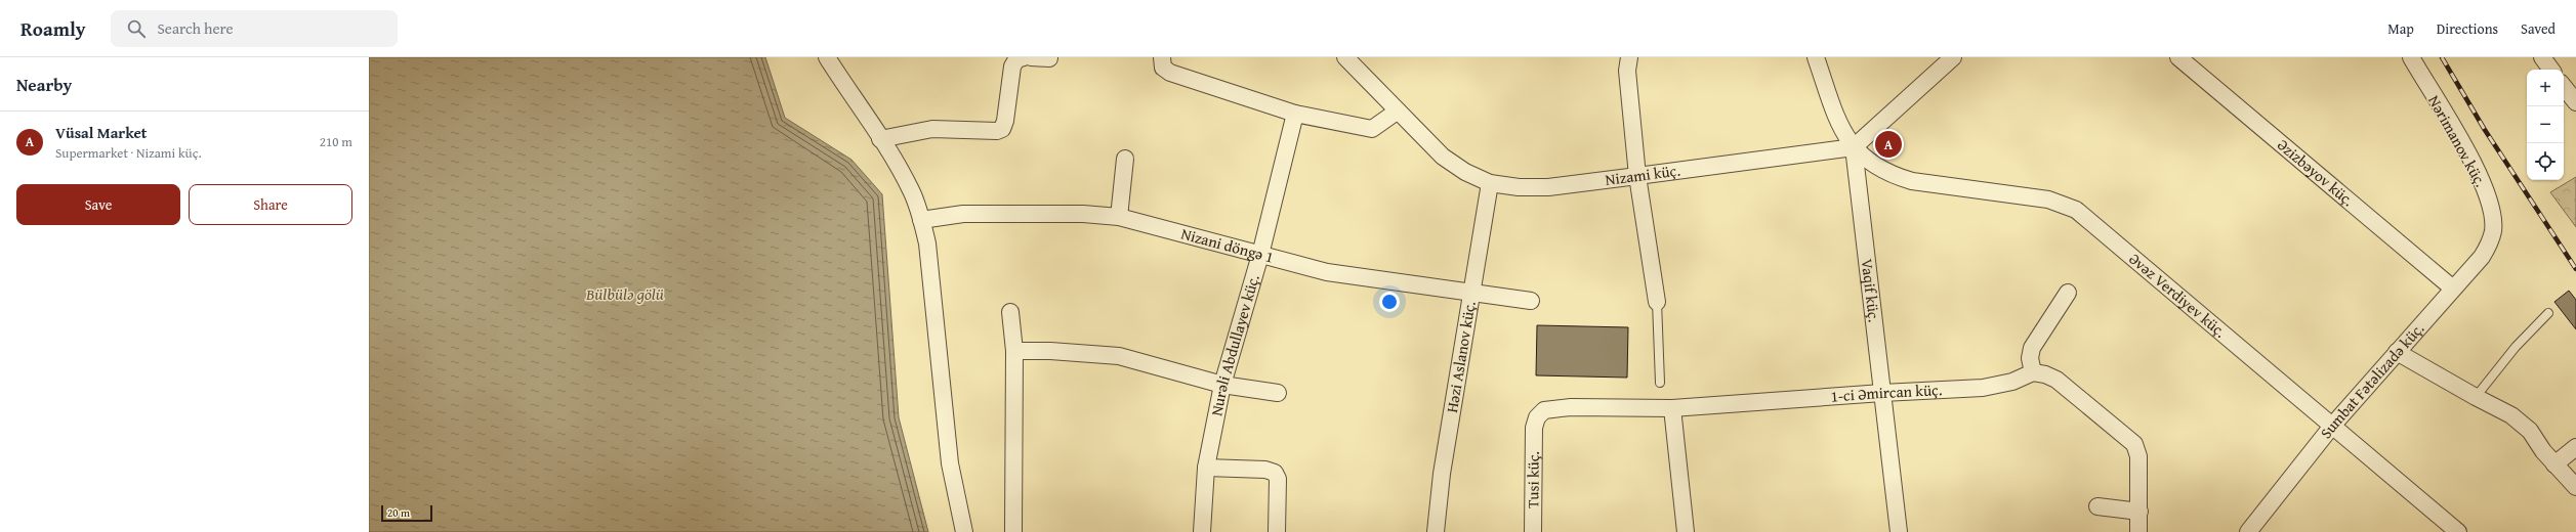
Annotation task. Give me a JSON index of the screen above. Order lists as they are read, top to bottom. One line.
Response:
{"streets":{"street":["Nərimanov küç.","Əzizbəyov küç.","Nizami küç.","Nizani döngə 1","Vaqif küç.","Əvəz Verdiyev küç.","Nurəli Abdullayev küç.","Həzi Aslanov küç.","Sumbat Fətəlizadə küç.","1-ci Əmircan küç.","Tusi küç."]},"crossings":[["Nərimanov küç.","Sumbat Fətəlizadə küç."],["Əzizbəyov küç.","Sumbat Fətəlizadə küç."],["Nizami küç.","Vaqif küç."],["Nizami küç.","Əvəz Verdiyev küç."],["Nizami küç.","Həzi Aslanov küç."],["Nizani döngə 1","Nurəli Abdullayev küç."],["Nizani döngə 1","Həzi Aslanov küç."],["Vaqif küç.","Əvəz Verdiyev küç."],["Vaqif küç.","1-ci Əmircan küç."],["Əvəz Verdiyev küç.","Sumbat Fətəlizadə küç."],["1-ci Əmircan küç.","Tusi küç."]],"water":["Bülbülə gölü"],"scale_bar":"20 m","page":{"header":"Roamly","search":"Search here","nav":["Map","Directions","Saved"],"heading":"Nearby","map_buttons":["+","−"],"list":[{"mark":"A","name":"Vüsal Market","note":"Supermarket · Nizami küç.","value":"210 m"}],"pins":"A","buttons":["Save","Share"],"scale":"20 m"}}
